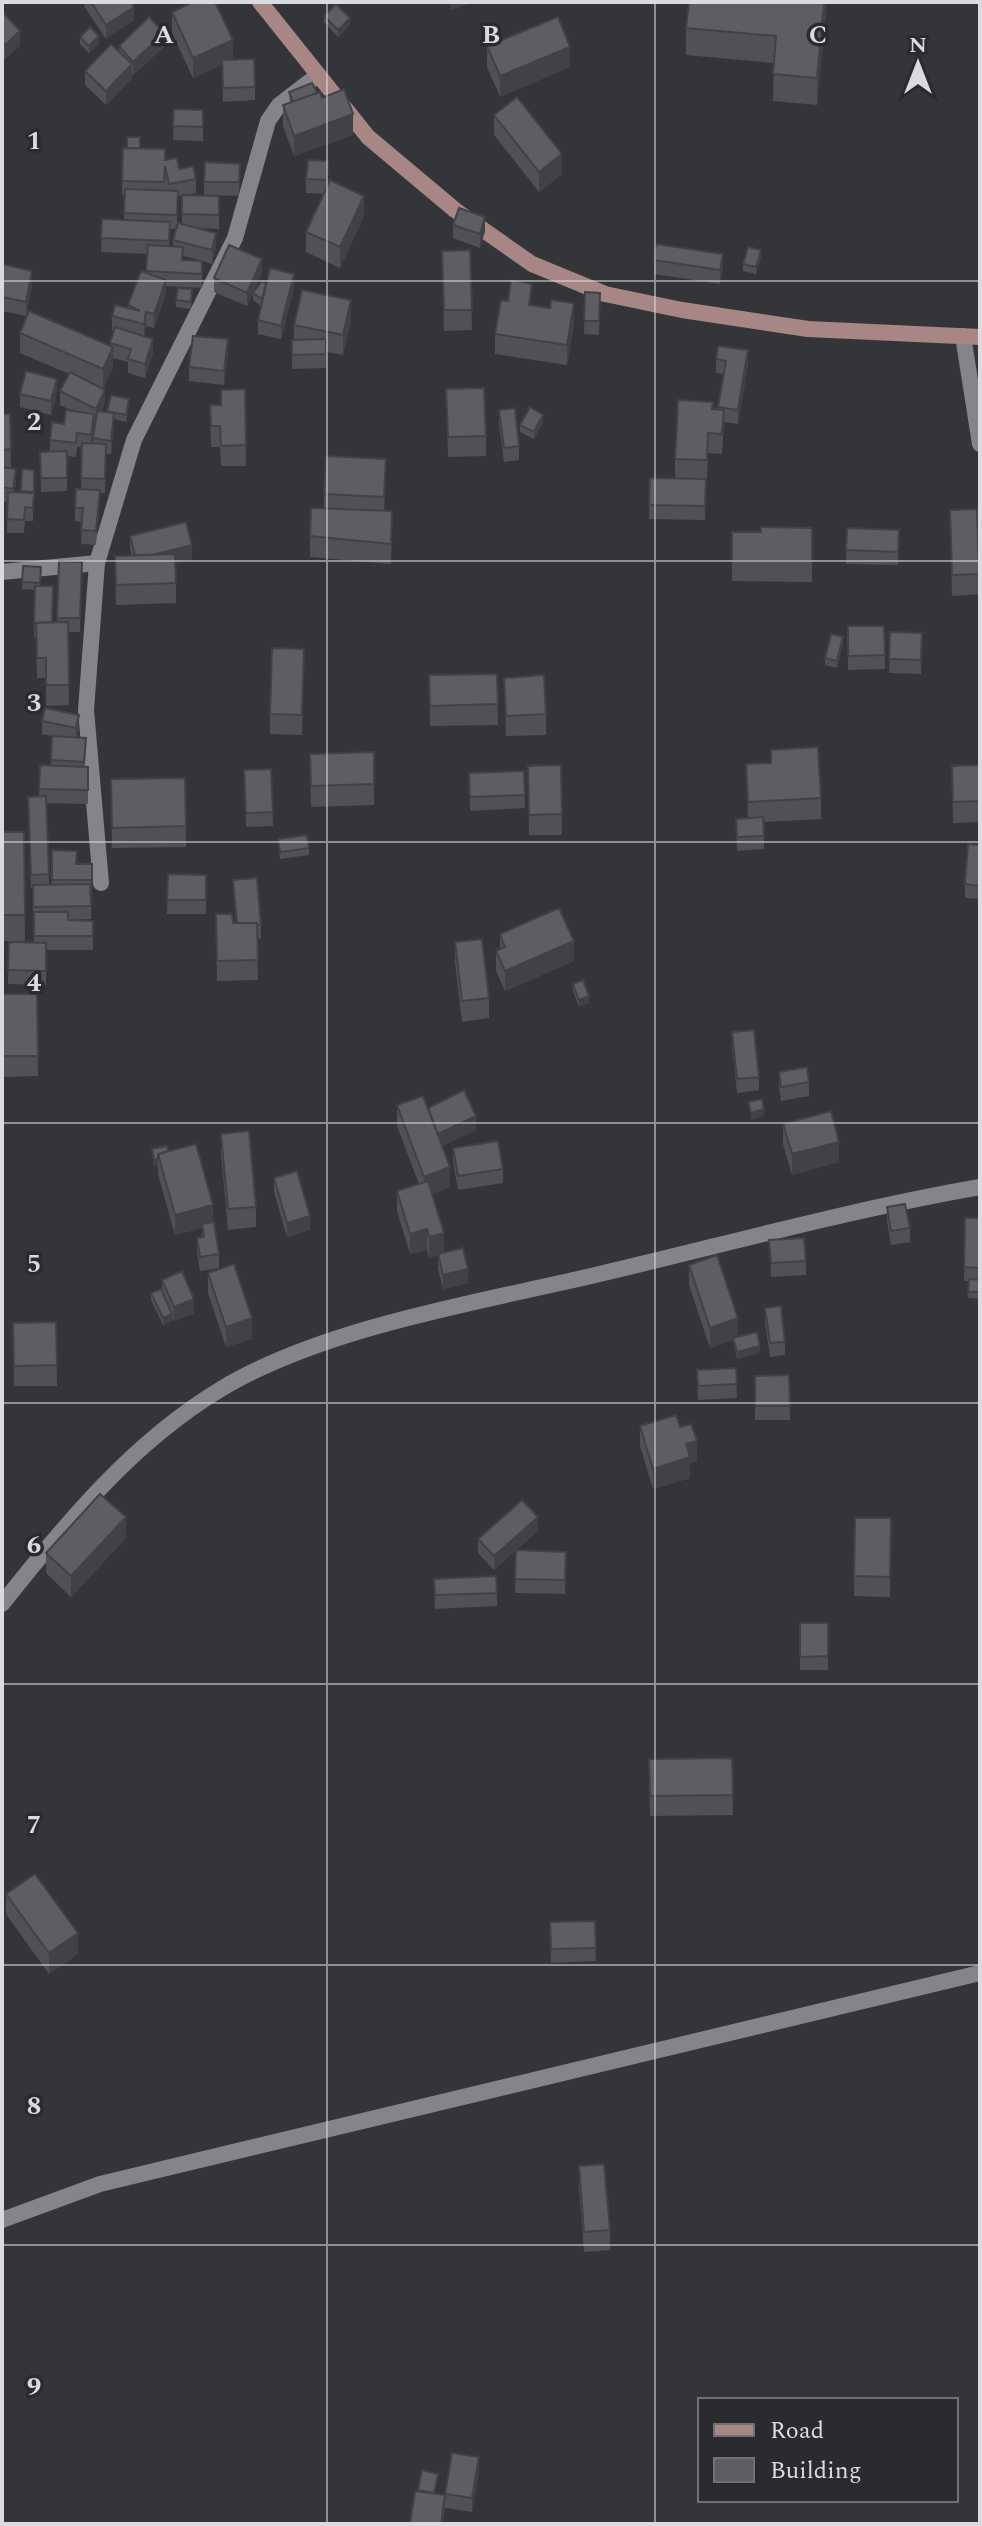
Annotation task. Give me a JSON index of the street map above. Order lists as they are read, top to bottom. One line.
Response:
{"legend":["Road","Building"],"north":"top","grid":{"columns":["A","B","C"],"rows":["1","2","3","4","5","6","7","8","9"]}}
